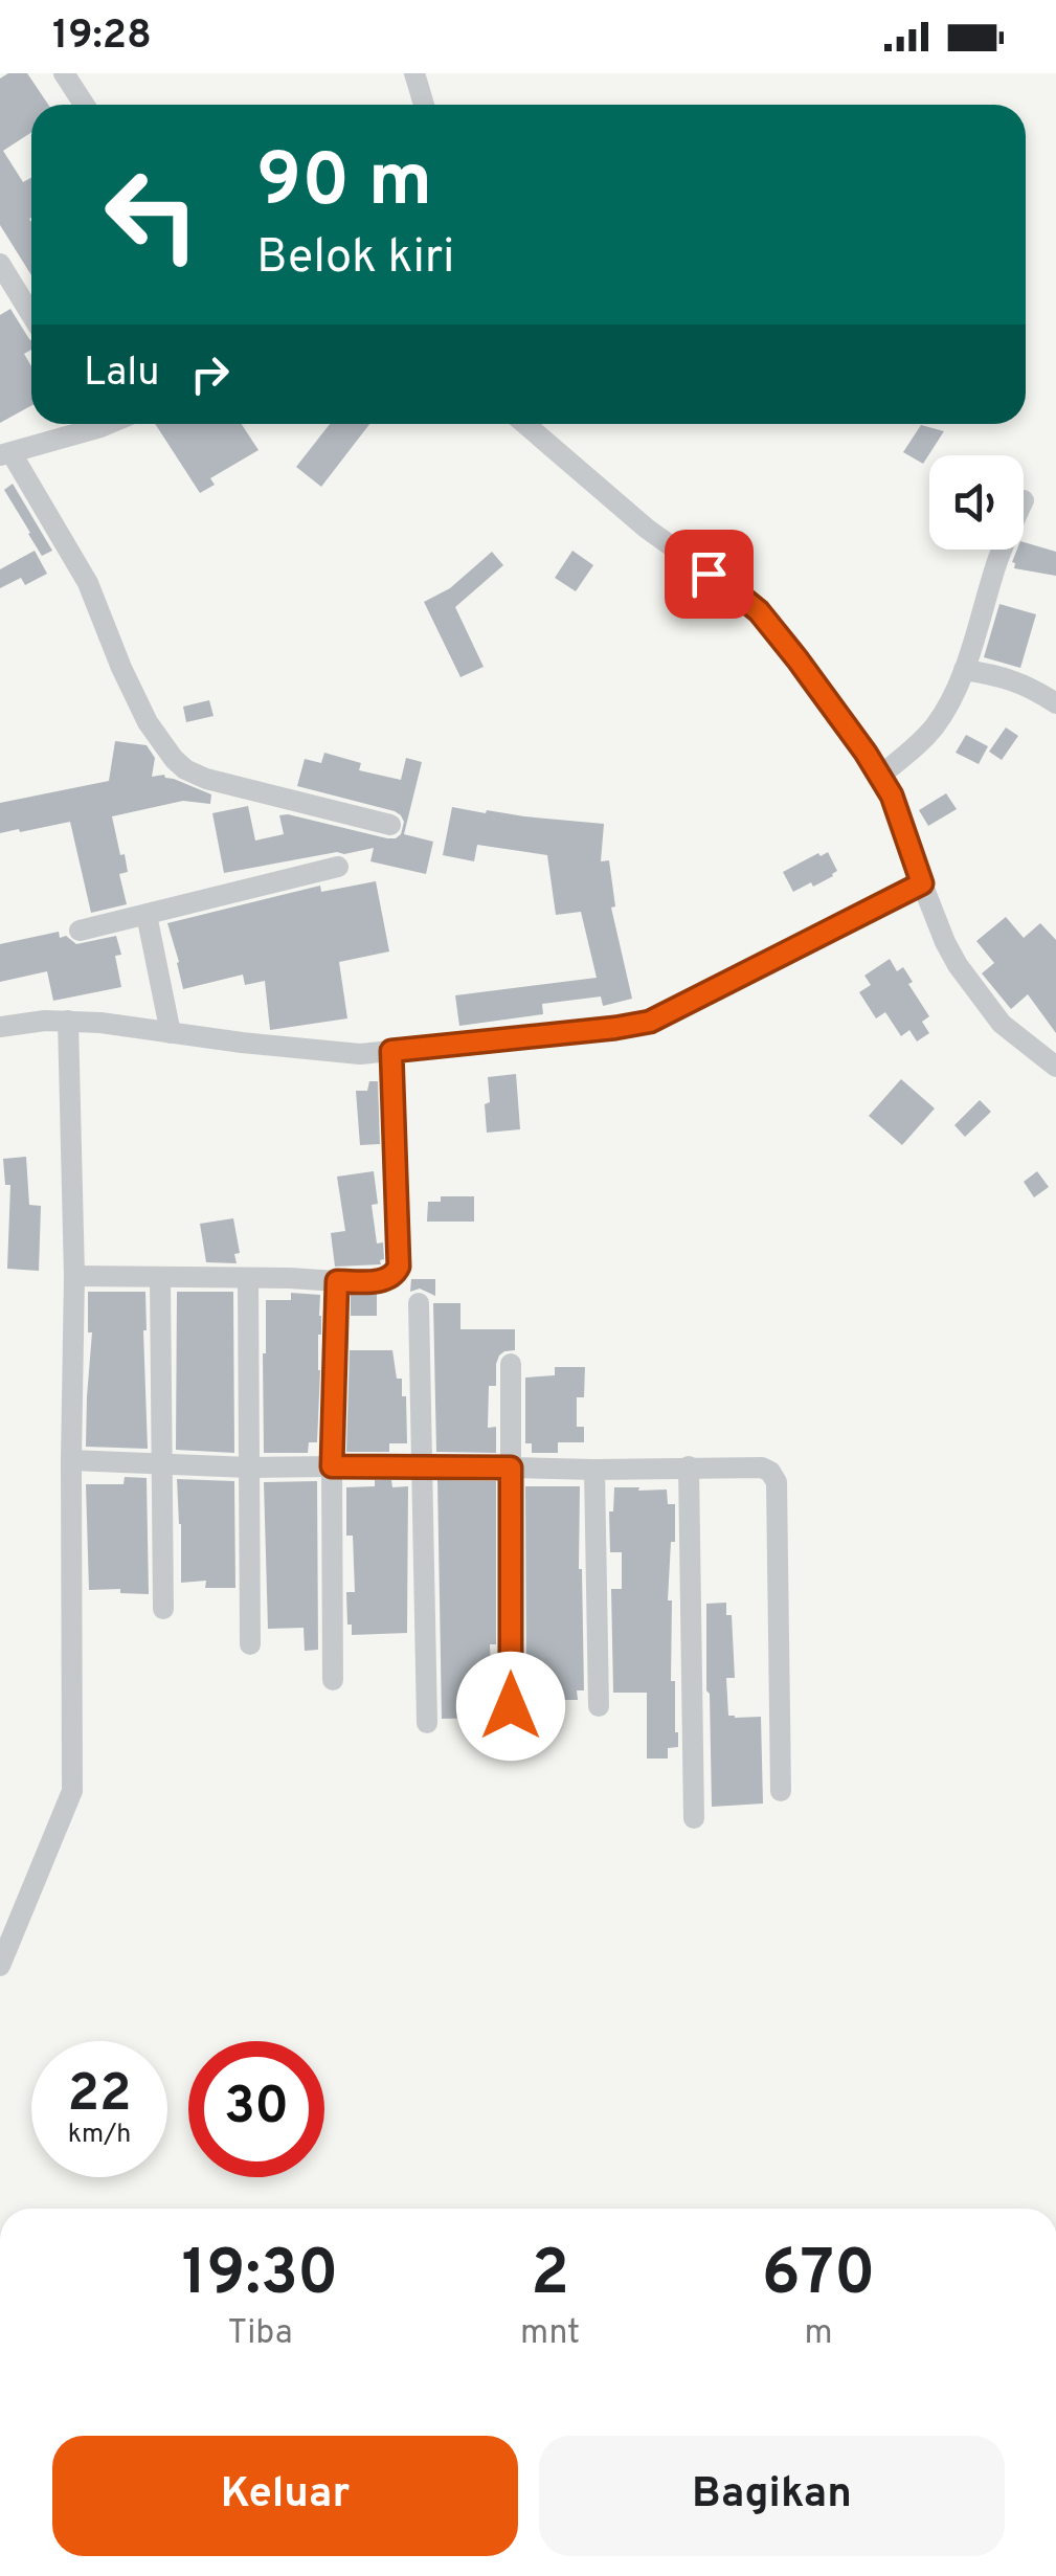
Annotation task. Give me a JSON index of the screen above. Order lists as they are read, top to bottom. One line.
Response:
{"page":{"status":"19:28","turn":["90 m","Belok kiri"],"then":"Lalu","speed":"22 km/h","limit":"30","eta":["19:30","Tiba","2","mnt","670","m"],"buttons":["Keluar","Bagikan"]}}
